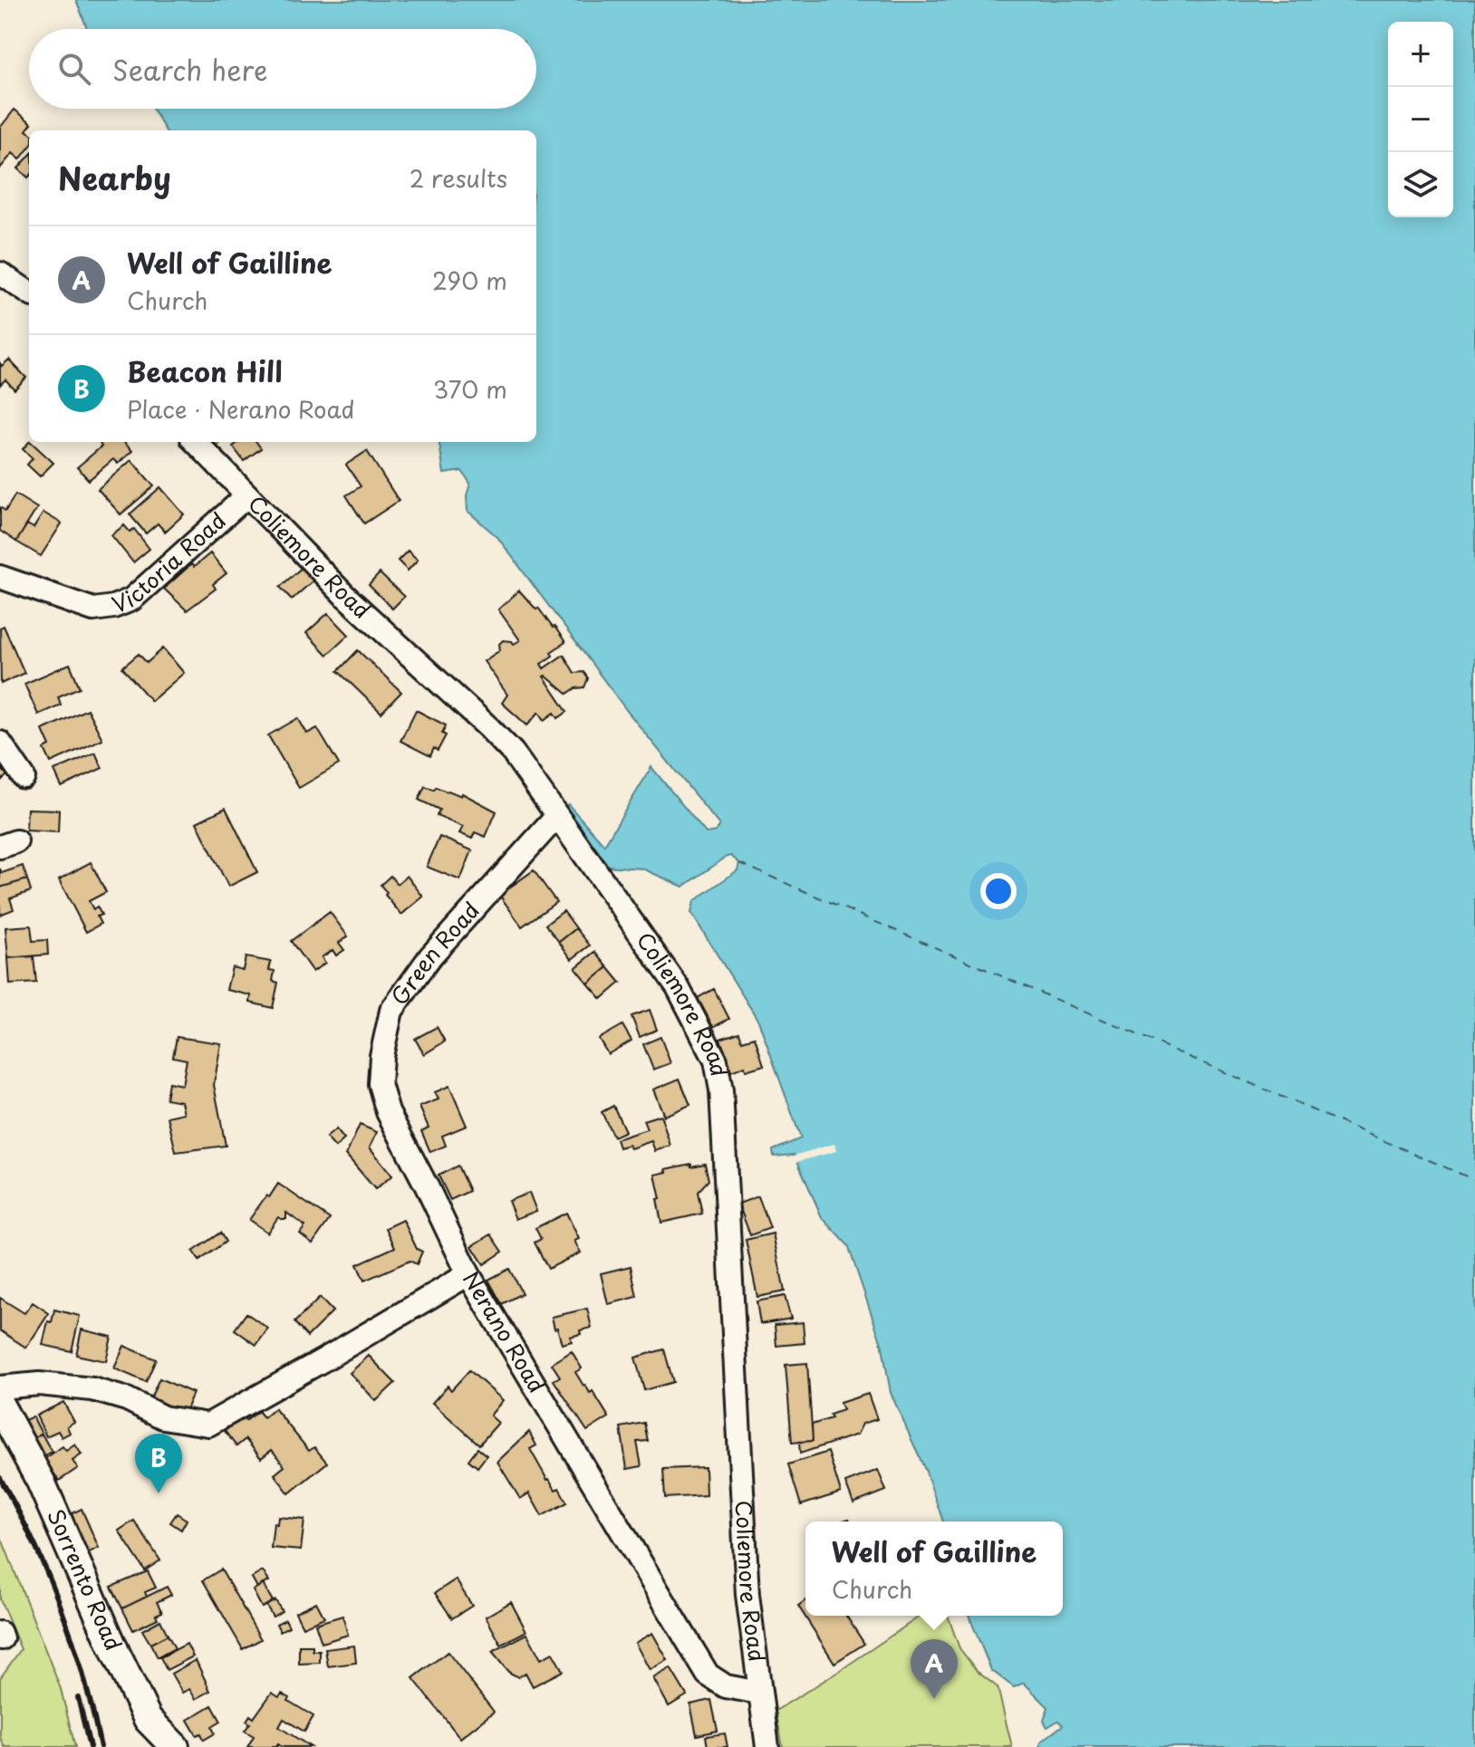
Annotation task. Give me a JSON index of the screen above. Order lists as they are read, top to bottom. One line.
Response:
{"streets":{"main road":["Sorrento Road"],"street":["Coliemore Road","Victoria Road","Green Road","Nerano Road"]},"crossings":[["Coliemore Road","Victoria Road"],["Coliemore Road","Green Road"],["Coliemore Road","Nerano Road"],["Green Road","Nerano Road"]],"page":{"map_buttons":["+","−"],"search":"Search here","heading":["Nearby","2 results"],"list":[{"mark":"A","name":"Well of Gailline","note":"Church","value":"290 m"},{"mark":"B","name":"Beacon Hill","note":"Place · Nerano Road","value":"370 m"}],"pins":["B","A"],"popup":["Well of Gailline","Church"]}}
